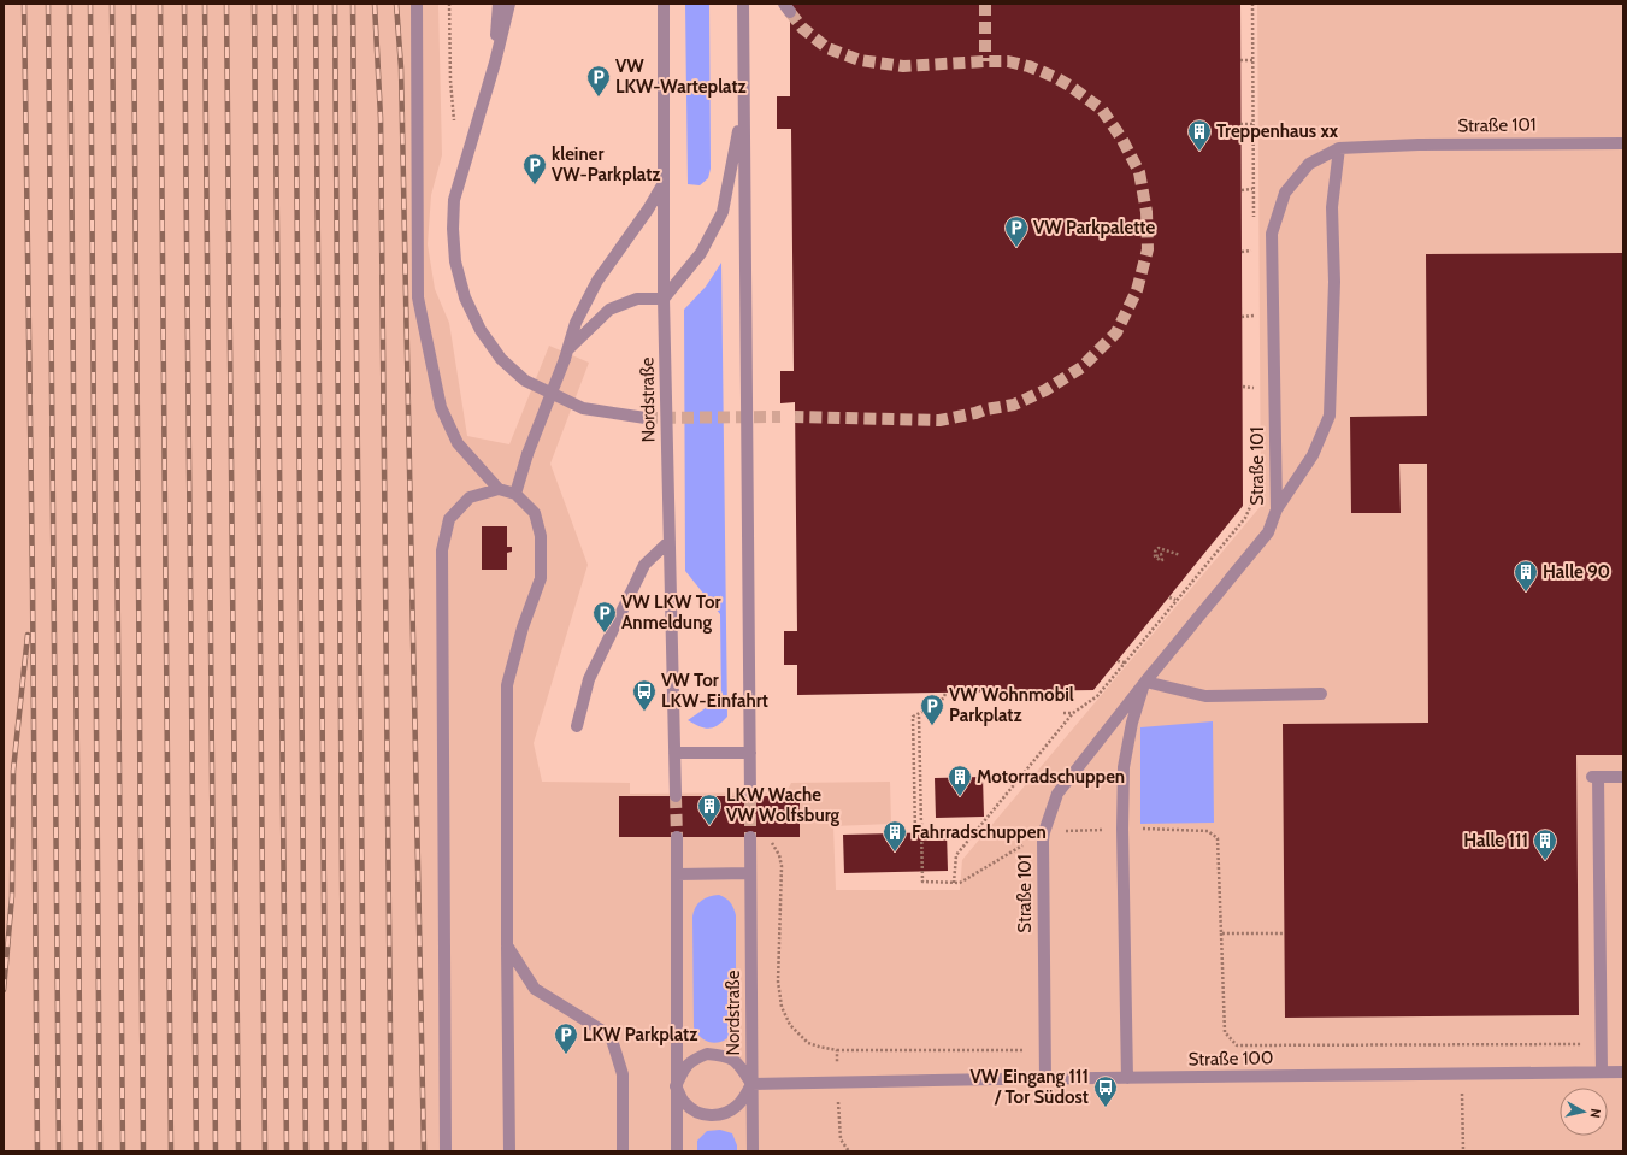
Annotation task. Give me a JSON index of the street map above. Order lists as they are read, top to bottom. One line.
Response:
{"streets":{"street":["Straße 101","Nordstraße","Straße 100"]},"crossings":[["Straße 101","Straße 100"],["Nordstraße","Straße 100"]],"places":{"parking":["VW LKW-Warteplatz","kleiner VW-Parkplatz","VW Parkpalette","VW LKW Tor Anmeldung","VW Wohnmobil Parkplatz","LKW Parkplatz"],"building":["Treppenhaus xx","Halle 90","Motorradschuppen","LKW Wache VW Wolfsburg","Fahrradschuppen","Halle 111"],"bus stop":["VW Tor LKW-Einfahrt","VW Eingang 111 / Tor Südost"]},"north":"right"}
